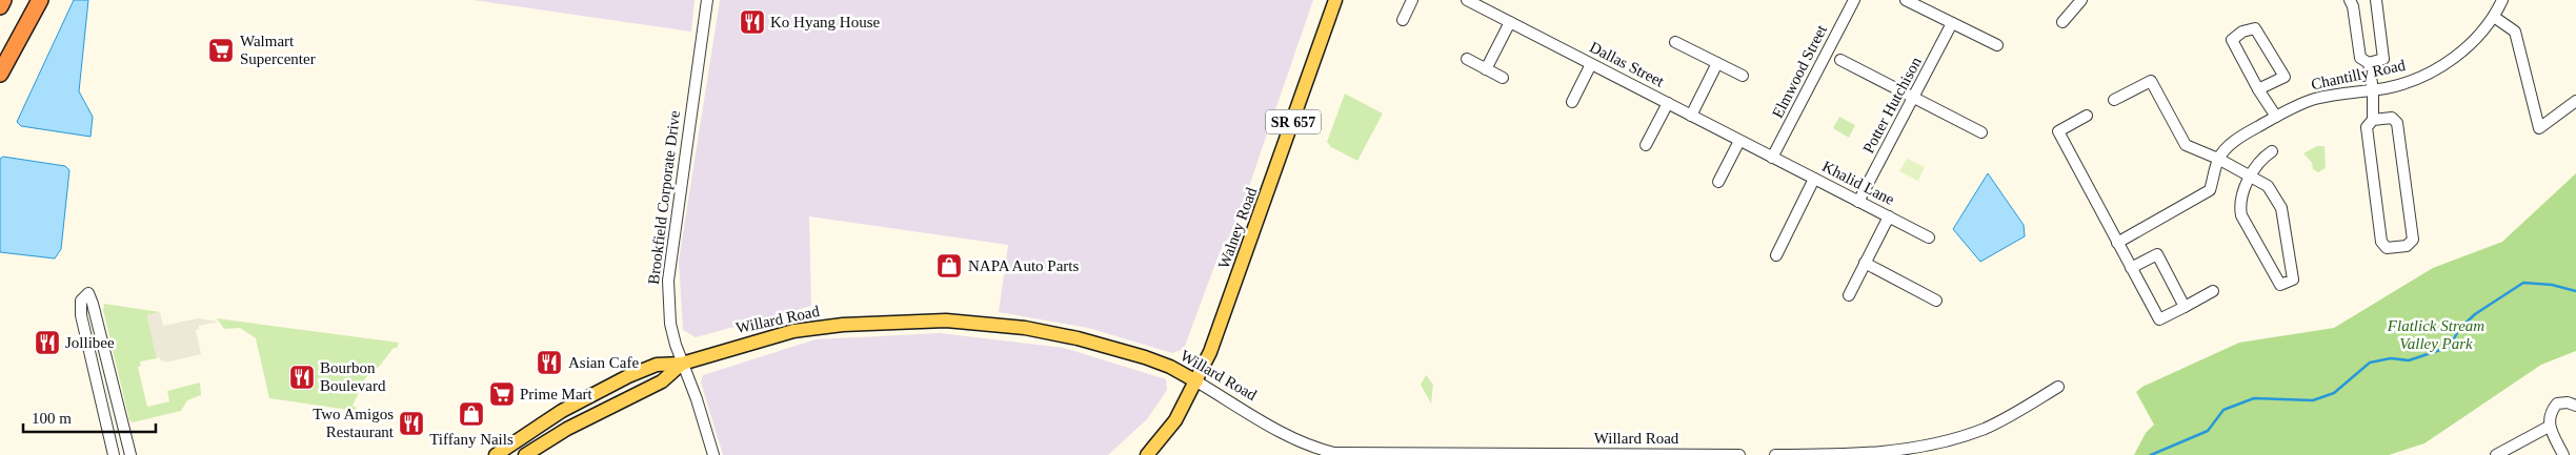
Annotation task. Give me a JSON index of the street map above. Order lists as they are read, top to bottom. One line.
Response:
{"streets":{"main road":["SR 657","Walney Road","Willard Road"],"street":["Dallas Street","Elmwood Street","Chantilly Road","Potter Hutchison","Khalid Lane","Brookfield Corporate Drive"]},"crossings":[["Dallas Street","Elmwood Street"],["Dallas Street","Khalid Lane"],["Elmwood Street","Khalid Lane"],["Potter Hutchison","Khalid Lane"],["Brookfield Corporate Drive","Willard Road"],["Walney Road","Willard Road"]],"parks":["Flatlick Stream Valley Park"],"places":{"restaurant":["Ko Hyang House","Jollibee","Asian Cafe","Bourbon Boulevard","Two Amigos Restaurant"],"supermarket":["Walmart Supercenter","Prime Mart"],"shop":["NAPA Auto Parts","Tiffany Nails"]},"scale_bar":"100 m"}
